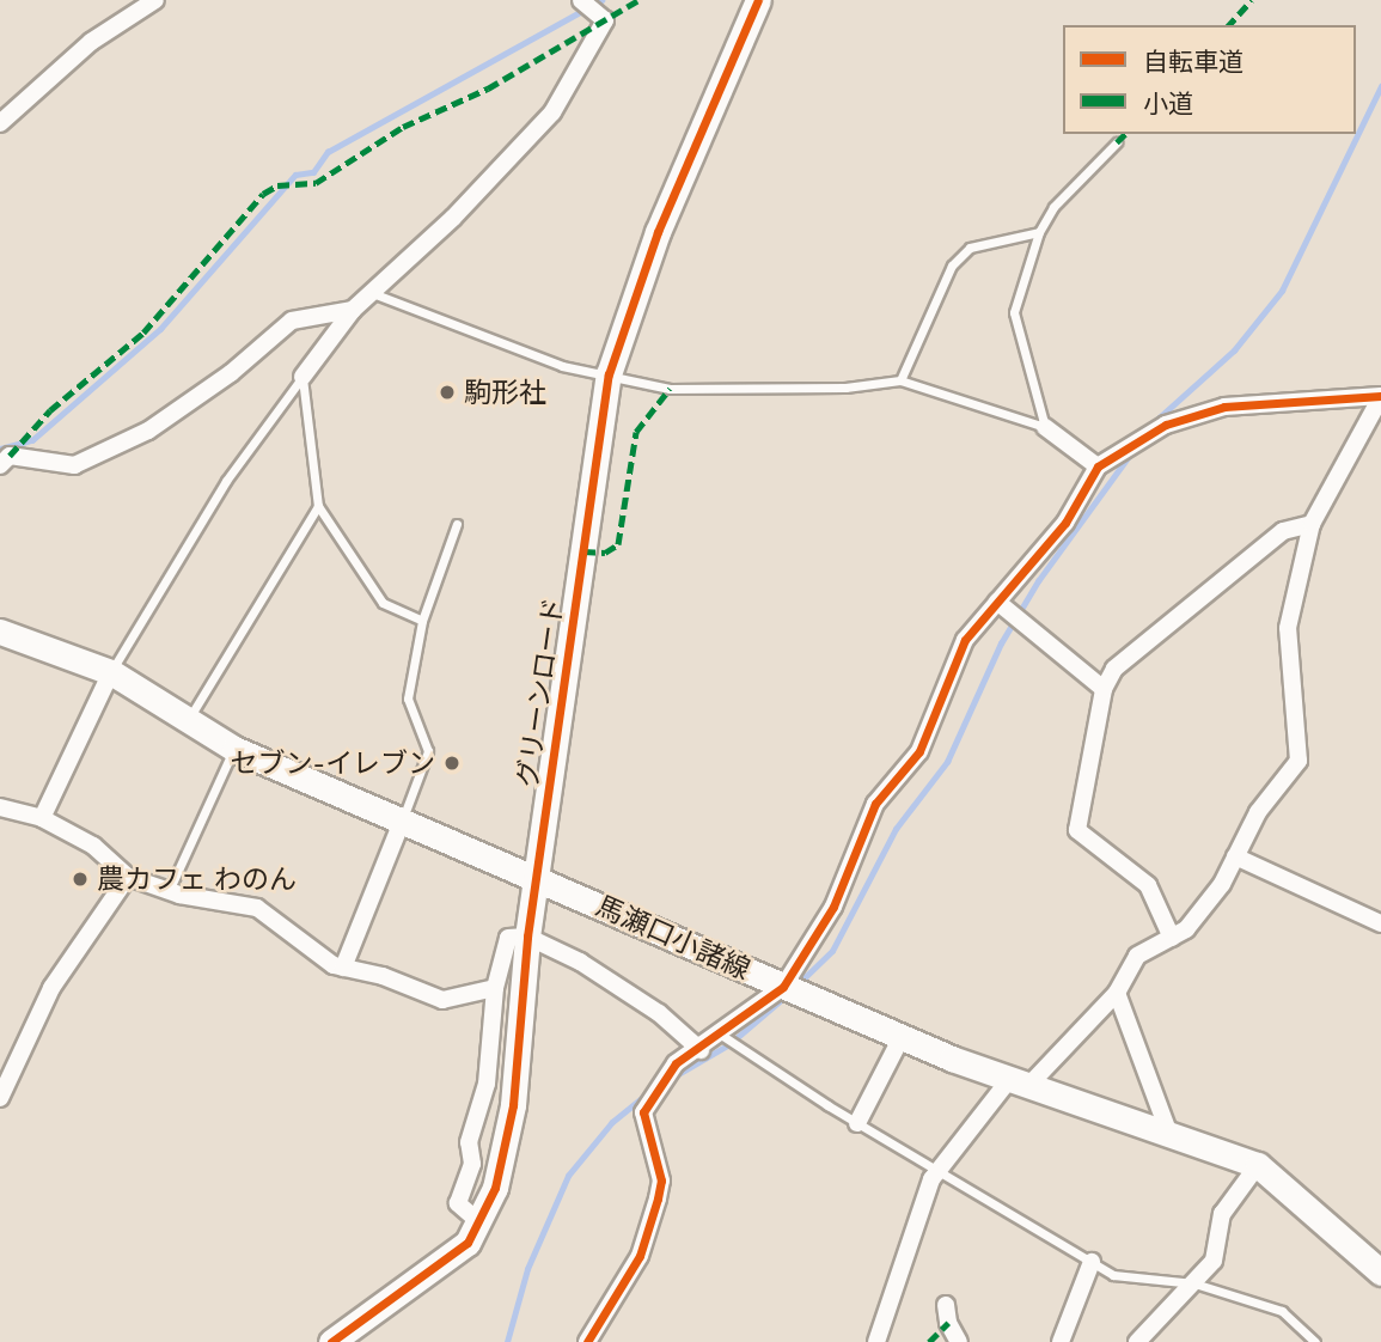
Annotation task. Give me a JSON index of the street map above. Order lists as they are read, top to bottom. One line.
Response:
{"streets":{"main road":["グリーンロード","馬瀬口小諸線"]},"crossings":[["グリーンロード","馬瀬口小諸線"]],"places":["駒形社","セブン-イレブン","農カフェ わのん"],"legend":["自転車道","小道"]}
